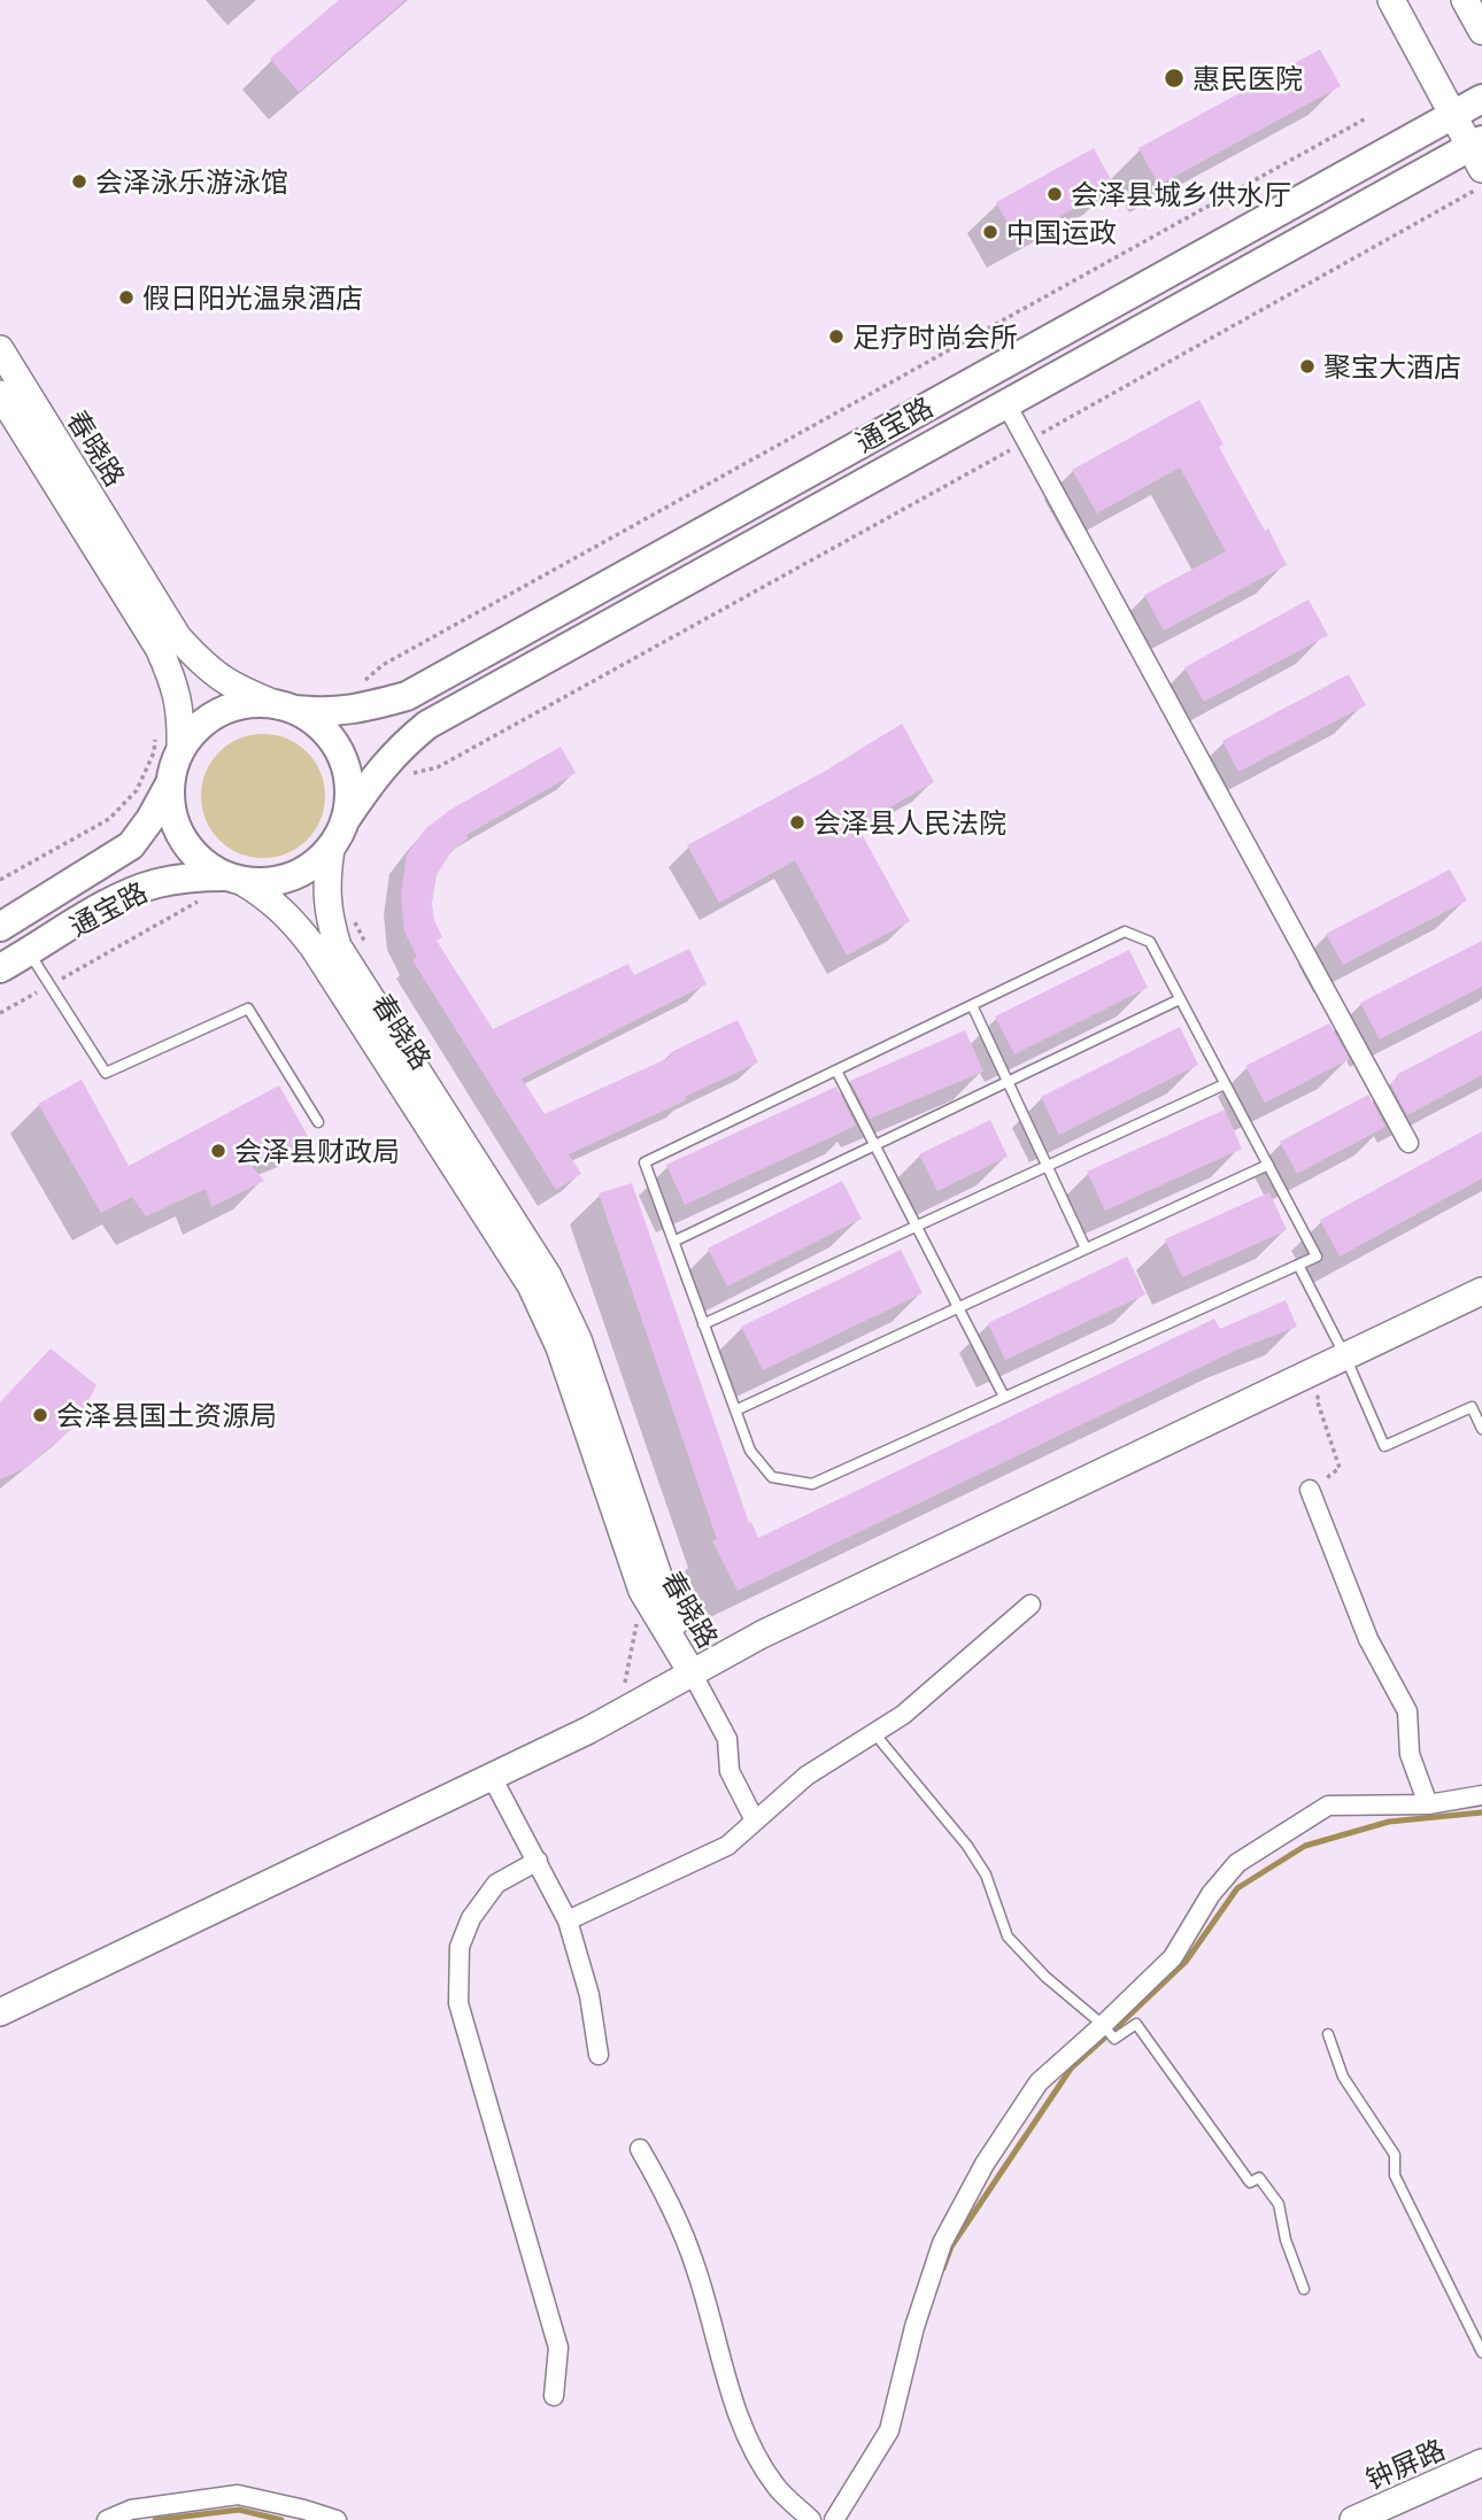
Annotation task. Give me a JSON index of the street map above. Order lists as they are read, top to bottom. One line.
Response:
{"streets":{"main road":["通宝路"],"street":["春晓路","钟屏路"]},"crossings":[["通宝路","春晓路"]],"places":["惠民医院","会泽泳乐游泳馆","会泽县城乡供水厅","中国运政","假日阳光温泉酒店","足疗时尚会所","聚宝大酒店","会泽县人民法院","会泽县财政局","会泽县国土资源局"]}
